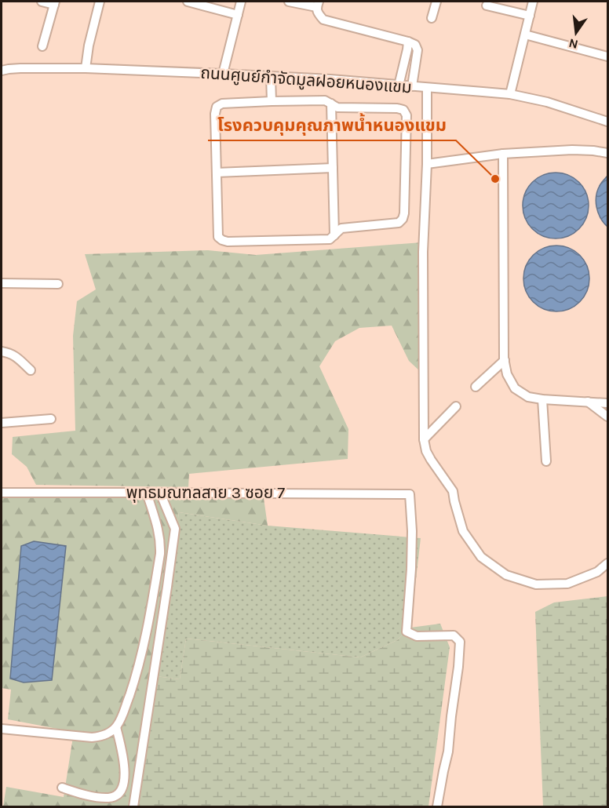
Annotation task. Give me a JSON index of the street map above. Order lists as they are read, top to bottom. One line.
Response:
{"streets":{"street":["ถนนศูนย์กำจัดมูลฝอยหนองแขม","พุทธมณฑลสาย 3 ซอย 7"]},"places":["โรงควบคุมคุณภาพน้ำหนองแขม"],"north":"bottom"}
